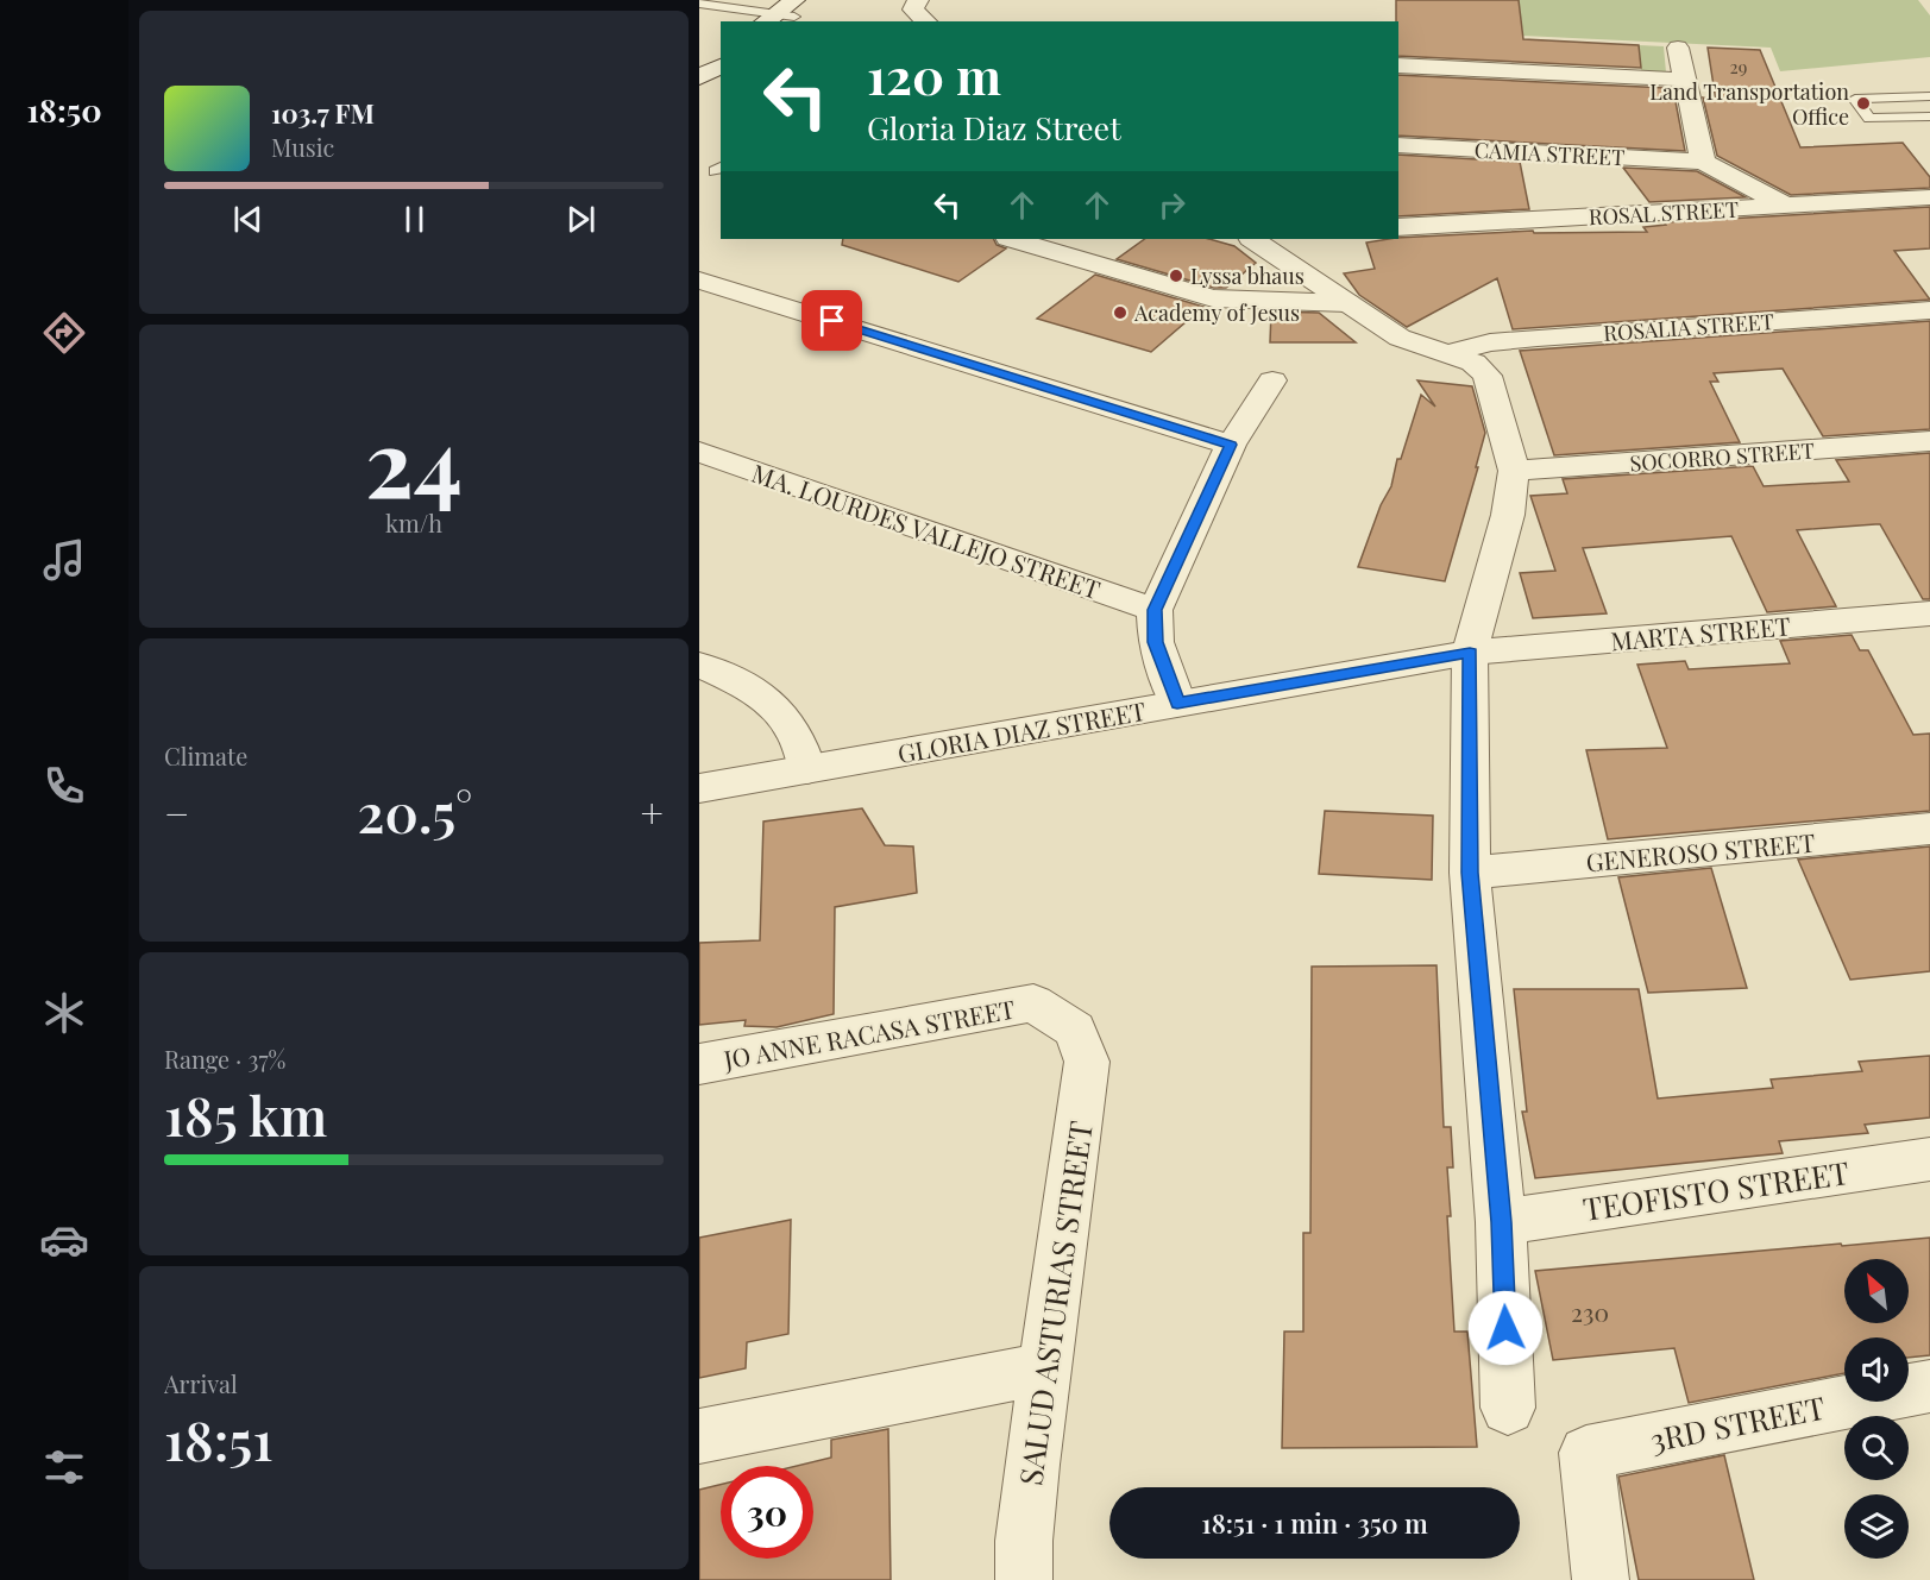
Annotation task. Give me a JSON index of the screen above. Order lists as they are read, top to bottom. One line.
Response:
{"streets":{"street":["CAMIA STREET","ROSAL STREET","ROSALIA STREET","SOCORRO STREET","MA. LOURDES VALLEJO STREET","MARTA STREET","GLORIA DIAZ STREET","GENEROSO STREET","JO ANNE RACASA STREET","TEOFISTO STREET","SALUD ASTURIAS STREET","3RD STREET"]},"crossings":[["MARTA STREET","GLORIA DIAZ STREET"],["JO ANNE RACASA STREET","SALUD ASTURIAS STREET"]],"places":["Land Transportation Office","Lyssa bhaus","Academy of Jesus"],"house_numbers":["29","230"],"north":"top left","page":{"tabs":"18:50","turn":["120 m","Gloria Diaz Street"],"song":["103.7 FM","Music"],"tile":[["24","km/h"],"Climate",["Range · 37%","185 km"],["Arrival","18:51"]],"heat":["−","20.5°","+"],"limit":"30","trip":"18:51 · 1 min · 350 m"}}
